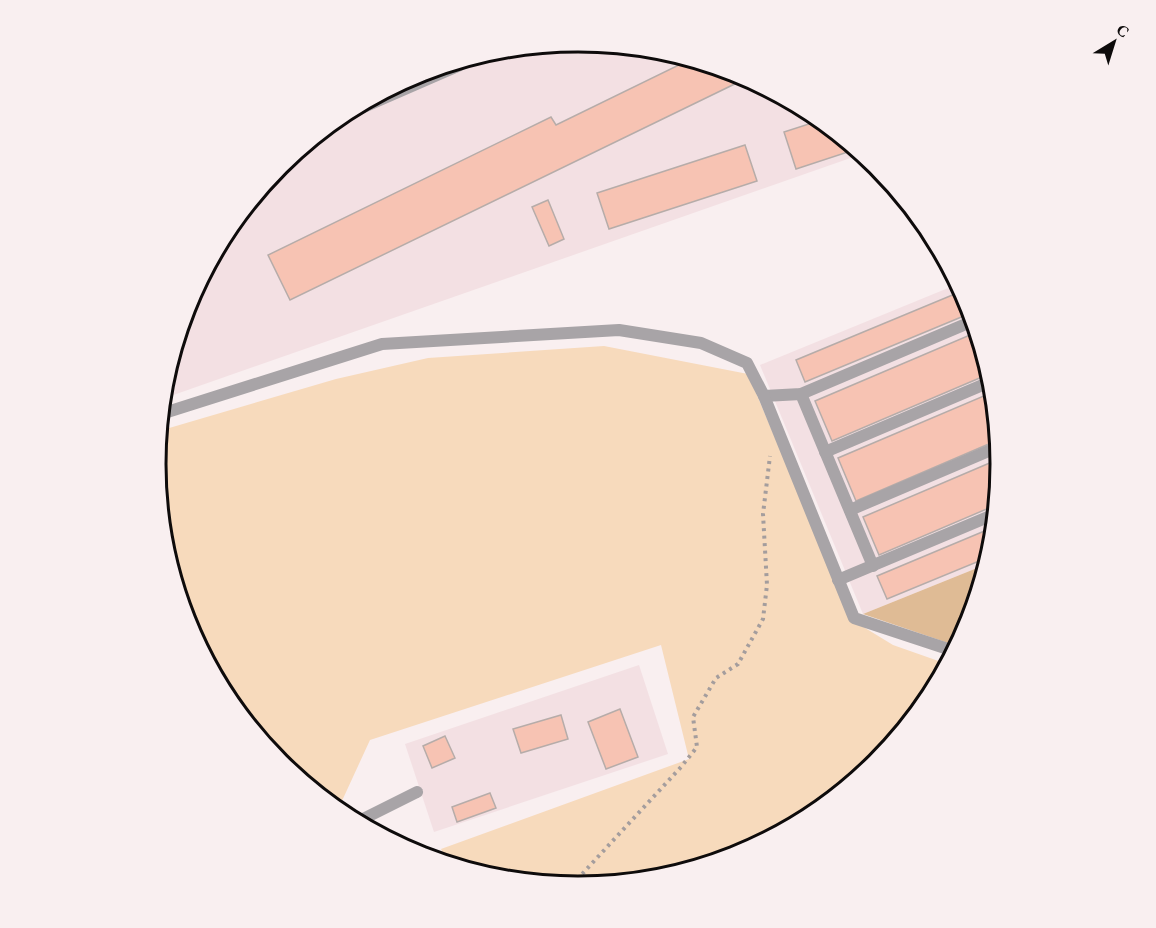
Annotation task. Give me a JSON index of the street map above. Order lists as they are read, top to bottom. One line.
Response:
{"north":"top right"}
